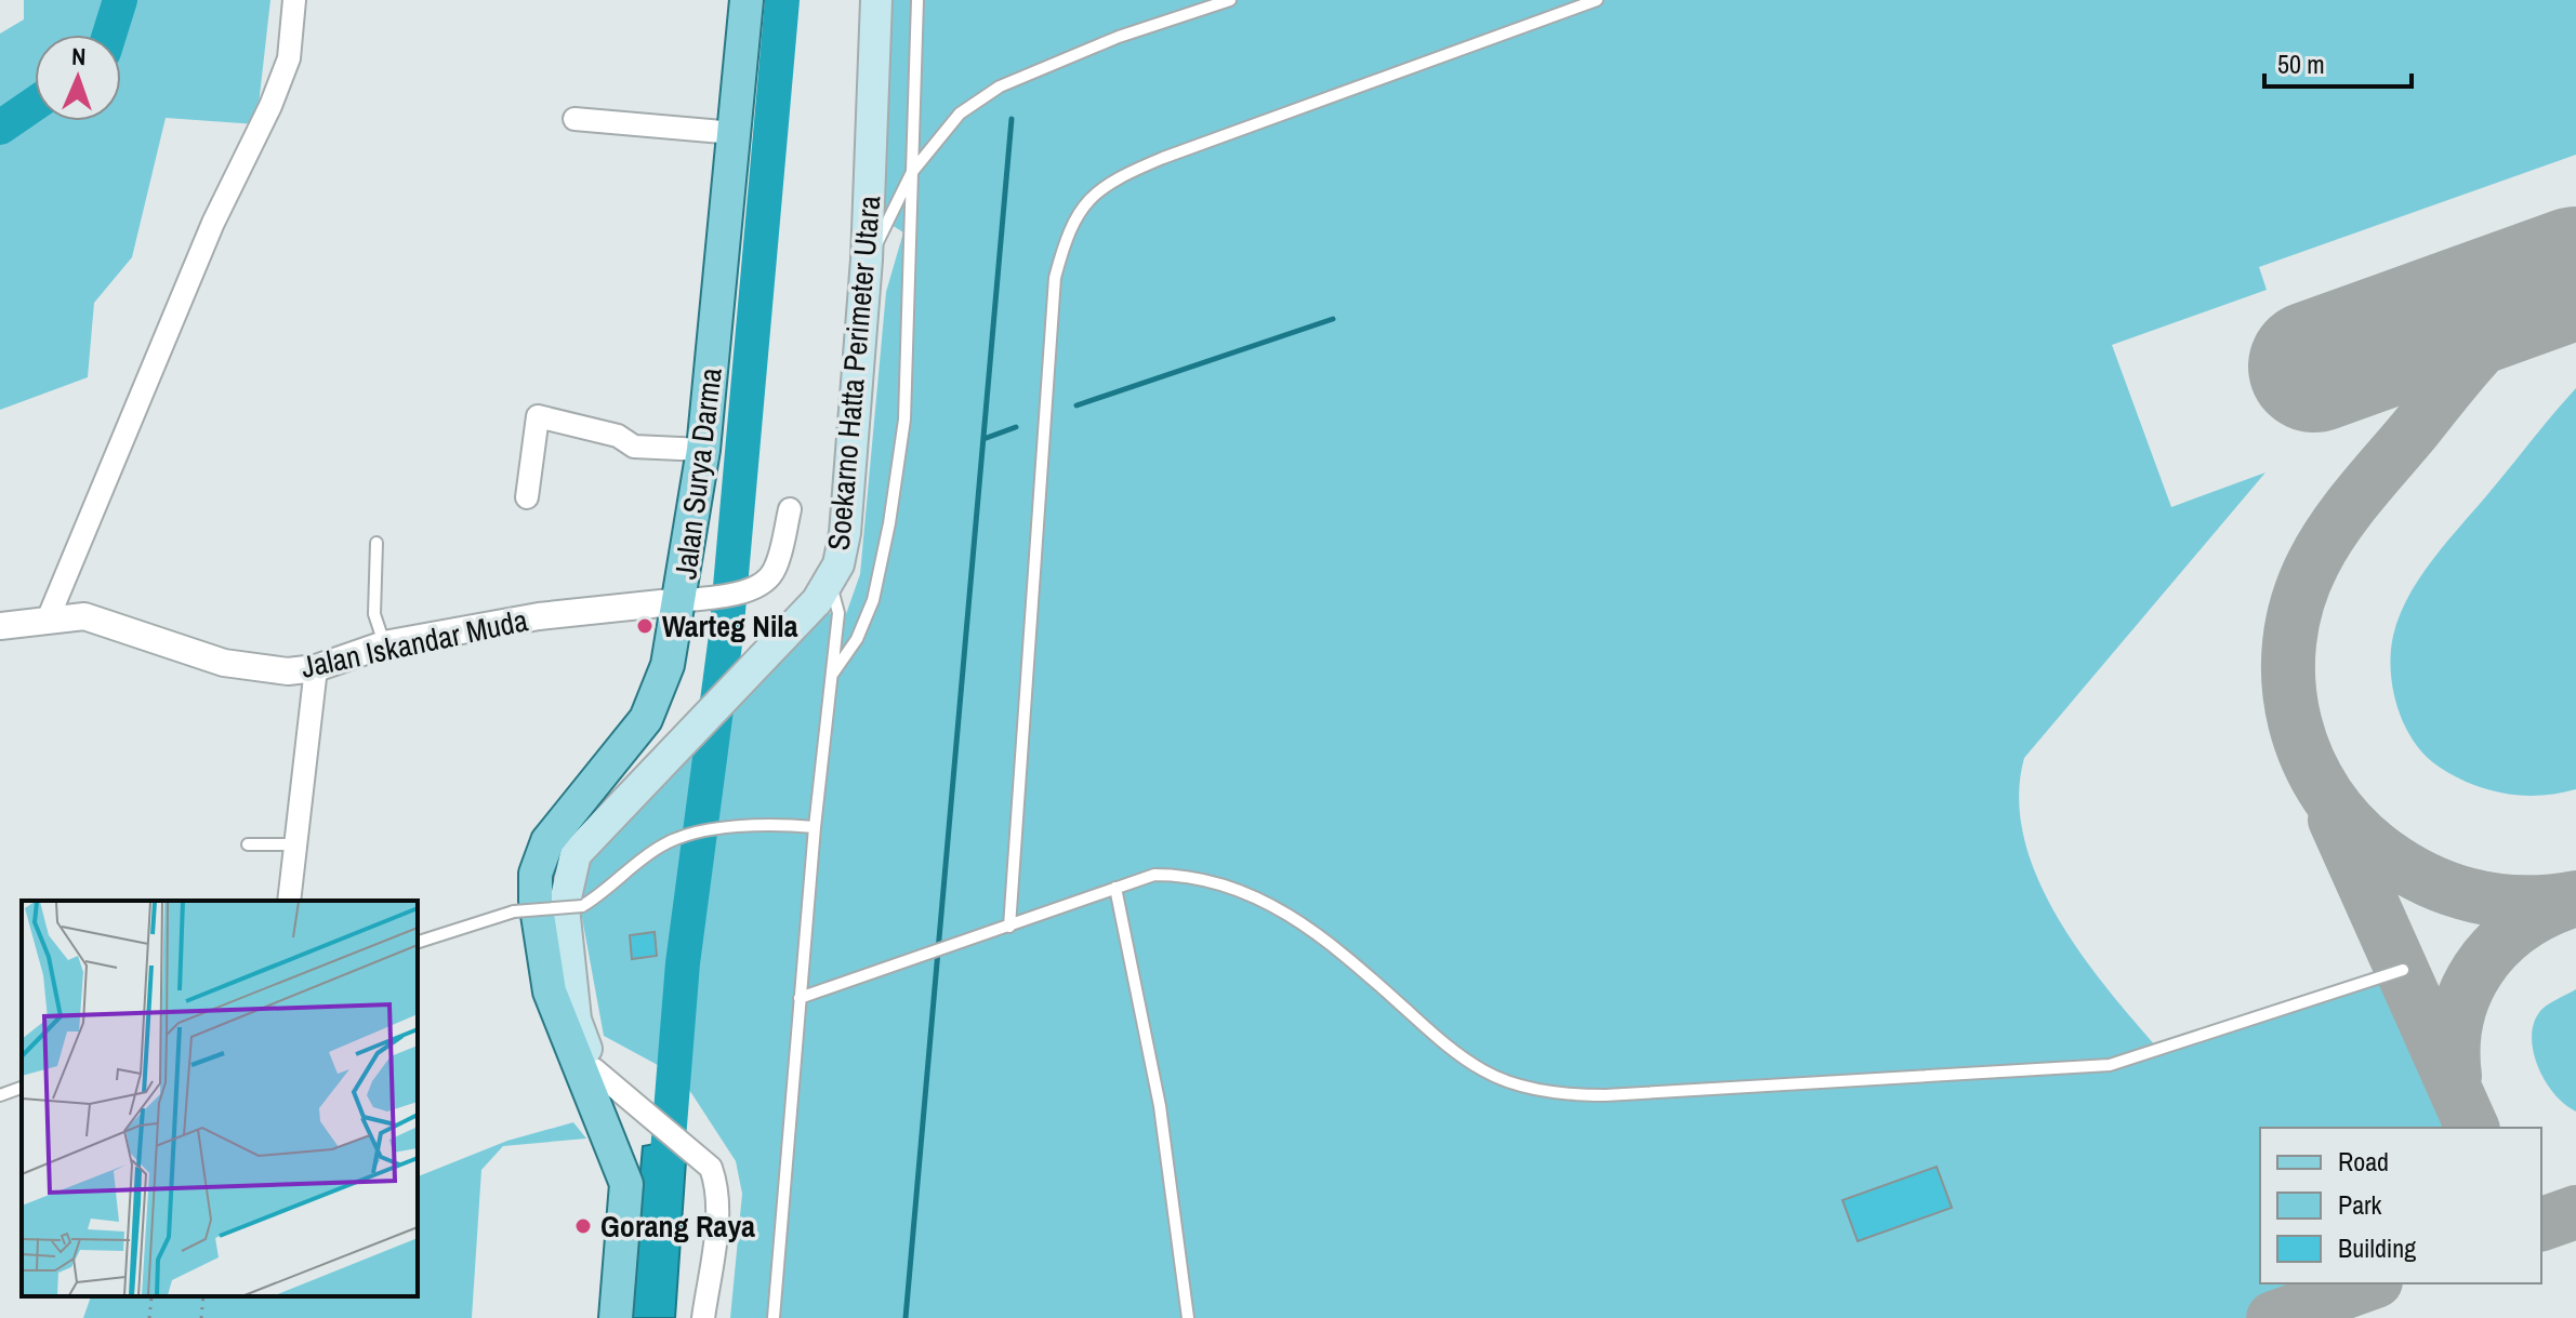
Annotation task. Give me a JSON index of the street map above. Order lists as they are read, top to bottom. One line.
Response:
{"streets":{"main road":["Soekarno Hatta Perimeter Utara","Jalan Surya Darma"],"street":["Jalan Iskandar Muda"]},"crossings":[["Soekarno Hatta Perimeter Utara","Jalan Surya Darma"],["Jalan Surya Darma","Jalan Iskandar Muda"]],"places":["Warteg Nila","Gorang Raya"],"legend":["Road","Park","Building"],"scale_bar":"50 m","north":"top"}
